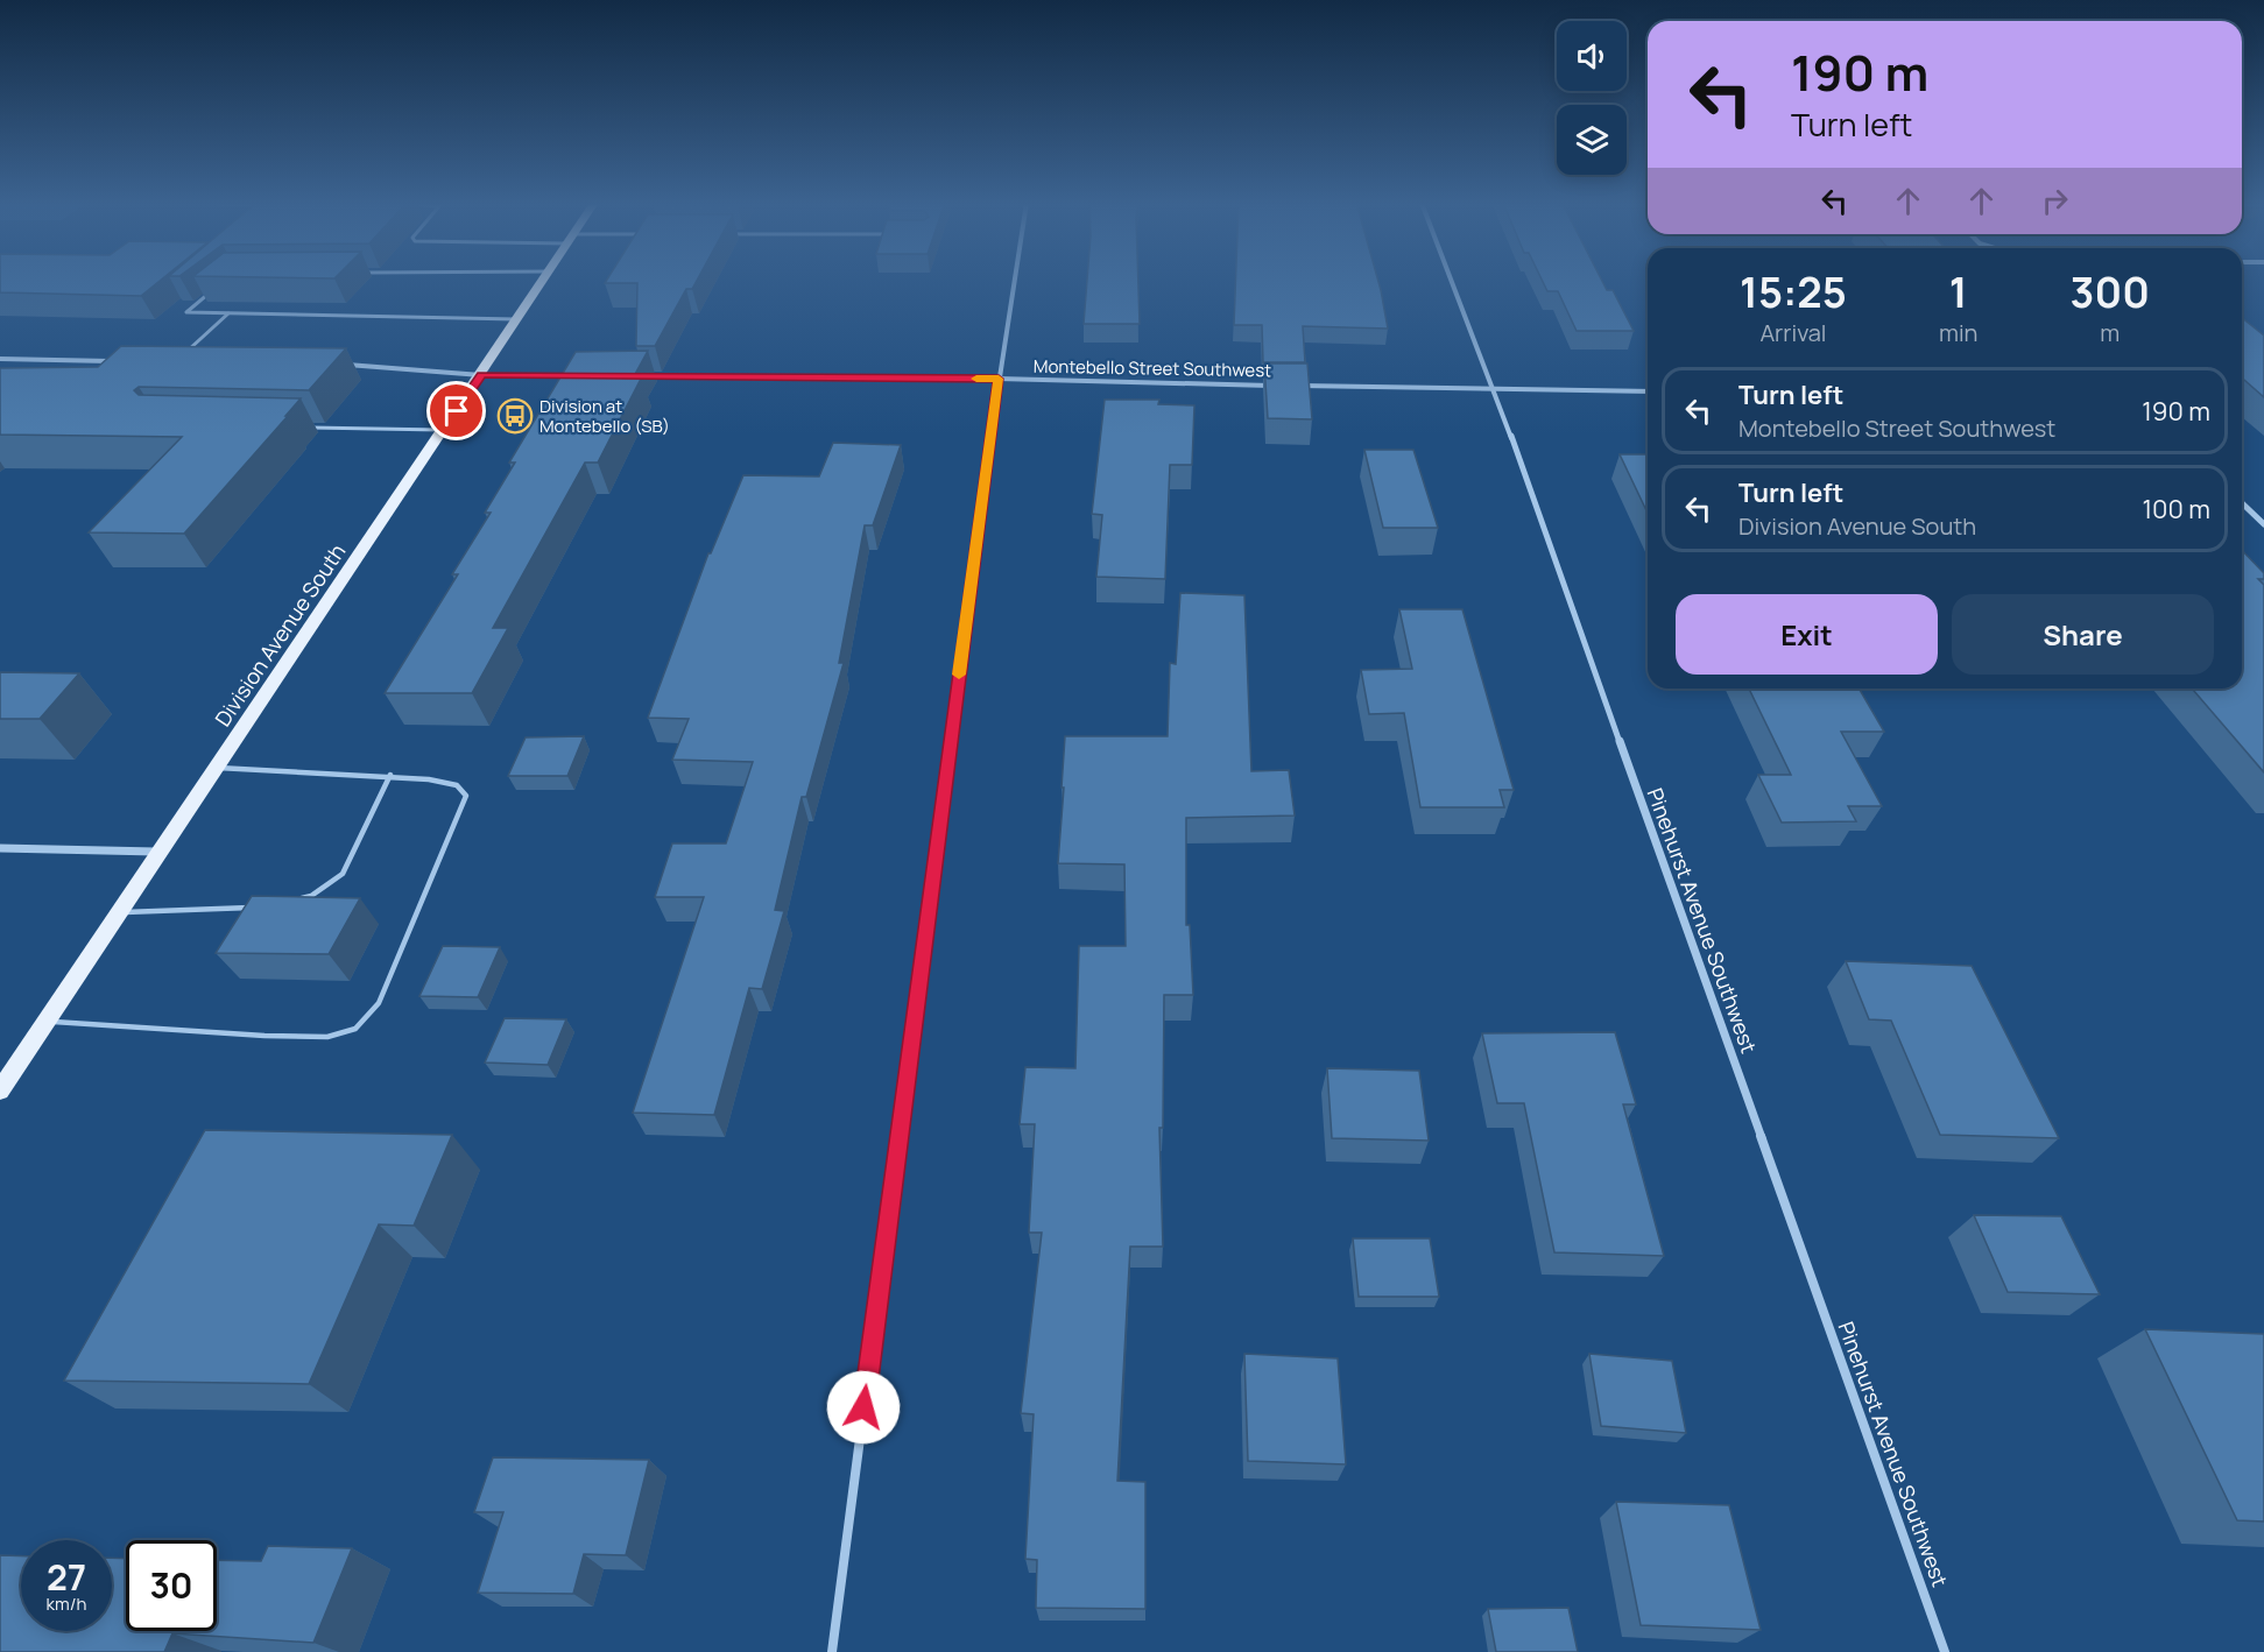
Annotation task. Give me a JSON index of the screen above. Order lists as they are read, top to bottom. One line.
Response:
{"streets":{"main road":["Division Avenue South"],"street":["Montebello Street Southwest","Pinehurst Avenue Southwest"]},"crossings":[["Montebello Street Southwest","Pinehurst Avenue Southwest"]],"places":{"bus stop":["Division at Montebello (SB)"]},"page":{"turn":["190 m","Turn left"],"eta":["15:25","Arrival","1","min","300","m"],"list":[{"name":"Turn left","note":"Montebello Street Southwest","value":"190 m"},{"name":"Turn left","note":"Division Avenue South","value":"100 m"}],"buttons":["Exit","Share"],"speed":"27 km/h","limit":"30"}}
